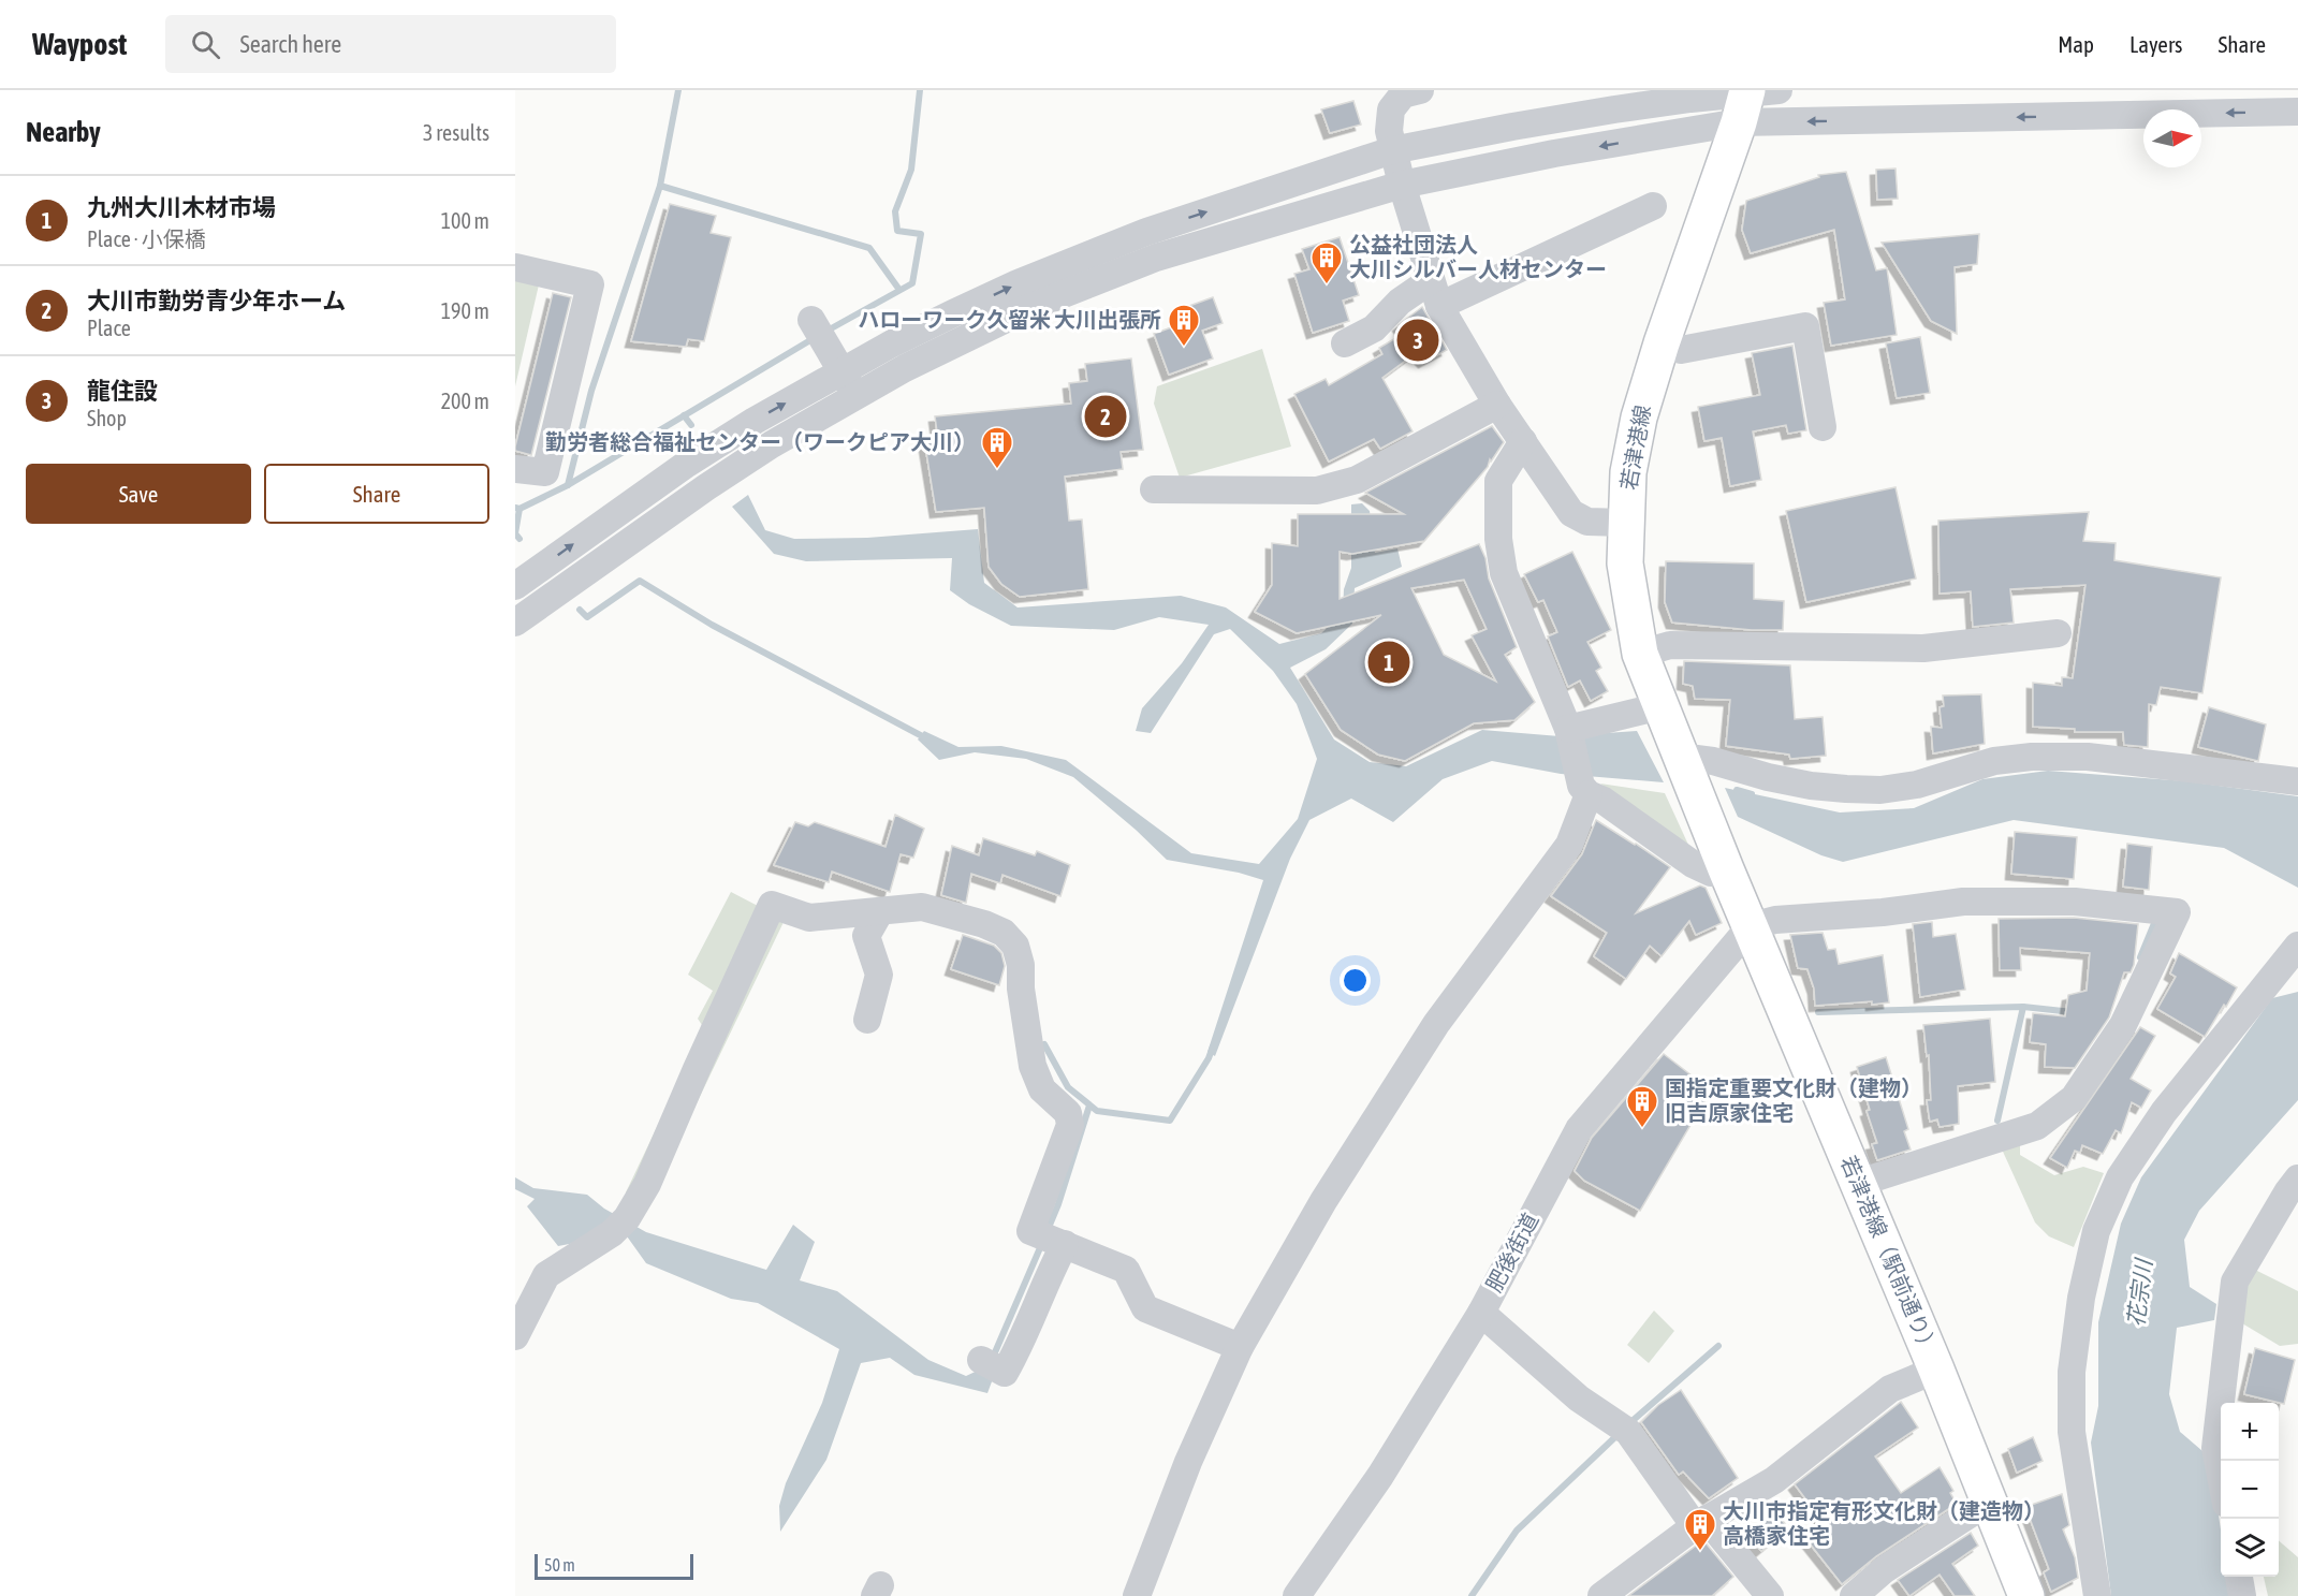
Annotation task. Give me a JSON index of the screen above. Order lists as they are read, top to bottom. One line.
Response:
{"streets":{"main road":["若津港線","若津港線（駅前通り）"],"street":["肥後街道"]},"crossings":[["若津港線","若津港線（駅前通り）"],["肥後街道","若津港線（駅前通り）"]],"water":["花宗川"],"places":{"building":["公益社団法人 大川シルバー人材センター","ハローワーク久留米 大川出張所","勤労者総合福祉センター（ワークピア大川）","国指定重要文化財（建物） 旧吉原家住宅","大川市指定有形文化財（建造物） 高橋家住宅"]},"scale_bar":"50 m","north":"right","page":{"header":"Waypost","search":"Search here","nav":["Map","Layers","Share"],"heading":["Nearby","3 results"],"list":[{"mark":"1","name":"九州大川木材市場","note":"Place · 小保橋","value":"100 m"},{"mark":"2","name":"大川市勤労青少年ホーム","note":"Place","value":"190 m"},{"mark":"3","name":"龍住設","note":"Shop","value":"200 m"}],"pins":["3","2","1"],"buttons":["Save","Share"],"map_buttons":["+","−"],"scale":"50 m"}}
